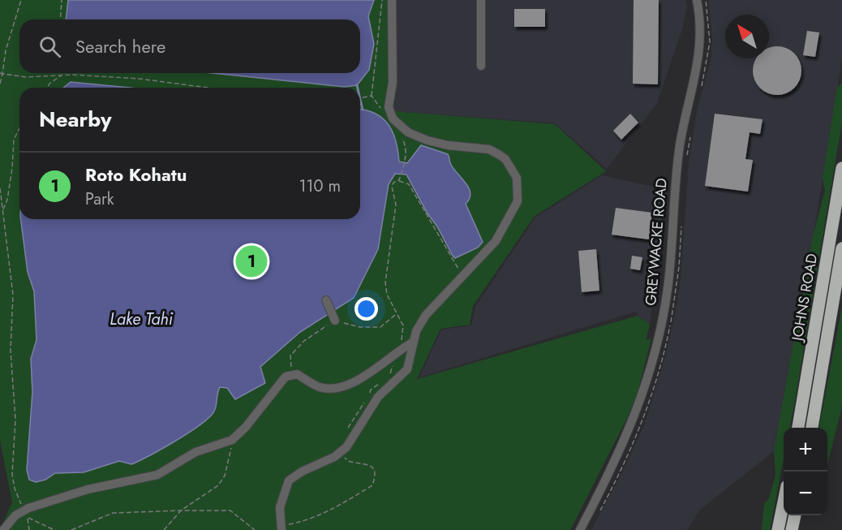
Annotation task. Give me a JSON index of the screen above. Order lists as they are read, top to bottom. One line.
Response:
{"streets":{"highway":["JOHNS ROAD"],"street":["GREYWACKE ROAD"]},"water":["Lake Tahi"],"north":"top left","page":{"search":"Search here","heading":"Nearby","list":[{"mark":"1","name":"Roto Kohatu","note":"Park","value":"110 m"}],"pins":"1","map_buttons":["+","−"]}}
